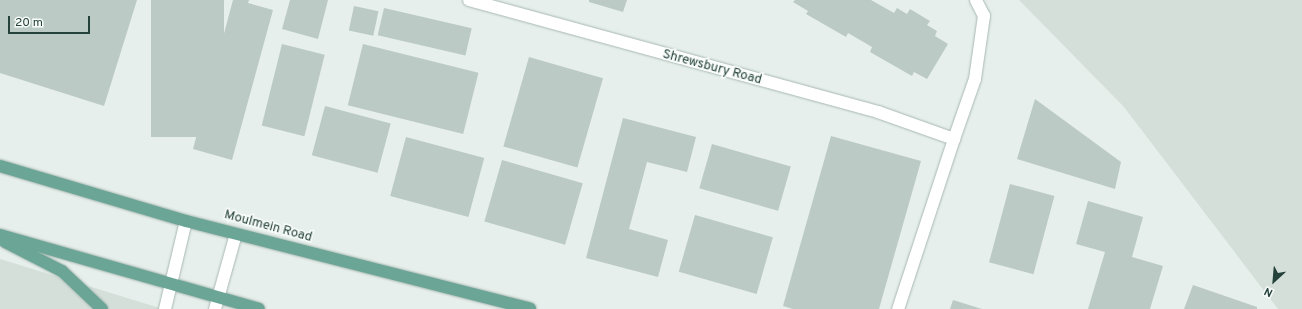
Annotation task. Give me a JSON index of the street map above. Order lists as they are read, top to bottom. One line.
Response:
{"streets":{"main road":["Moulmein Road"],"street":["Shrewsbury Road"]},"scale_bar":"20 m","north":"bottom left"}
